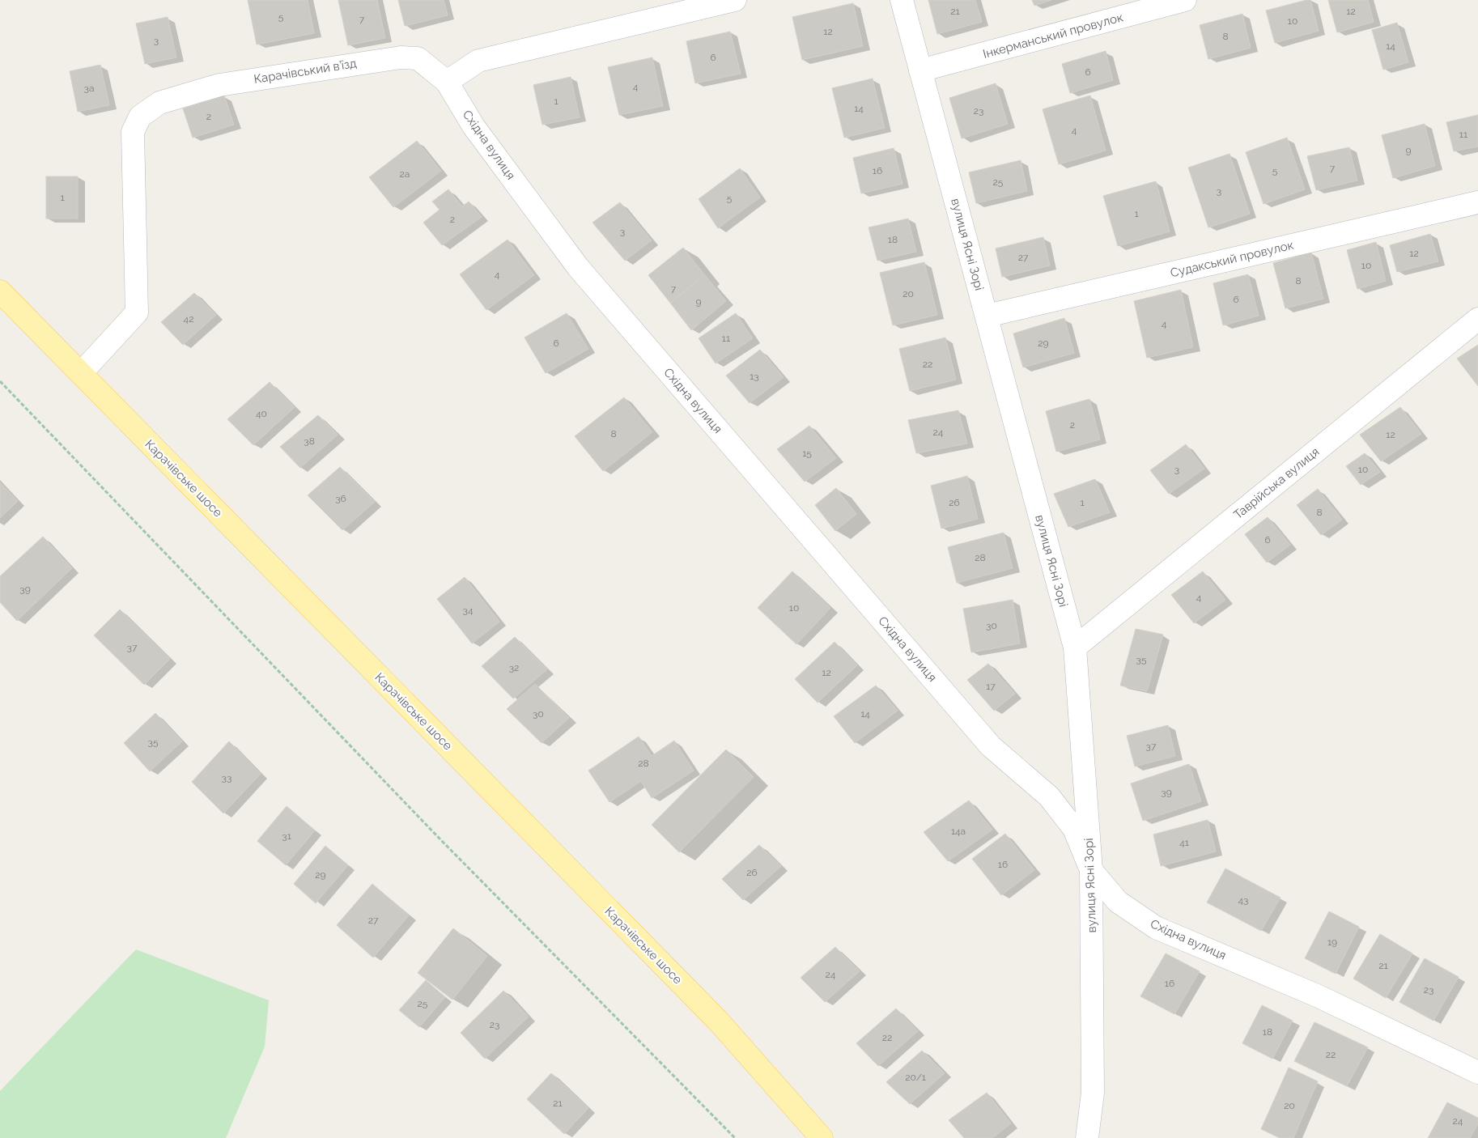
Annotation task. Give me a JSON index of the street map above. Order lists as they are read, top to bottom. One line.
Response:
{"streets":{"main road":["Карачівське шосе"],"street":["Інкерманський провулок","Карачівський в’їзд","Східна вулиця","вулиця Ясні Зорі","Судакський провулок","Таврійська вулиця"]},"crossings":[["Інкерманський провулок","вулиця Ясні Зорі"],["Карачівський в’їзд","Східна вулиця"],["Карачівський в’їзд","Карачівське шосе"],["Східна вулиця","вулиця Ясні Зорі"],["вулиця Ясні Зорі","Судакський провулок"],["вулиця Ясні Зорі","Таврійська вулиця"]],"house_numbers":["21","12","5","7","10","12","8","3","14","6","6","4","3а","1","14","23","2","4","11","9","7","16","5","2а","25","3","1","5","1","2","3","18","12","27","10","4","8","7","20","6","9","42","4","11","6","29","22","13","40","2","24","8","12","38","15","3","10","36","26","1","8","6","28","39","4","10","34","30","37","35","32","12","17","30","14","35","37","28","33","39","14а","31","41","16","26","29","43","27","19","21","24","16","23","25","23","18","22","22","20/1","21","20","24"]}
